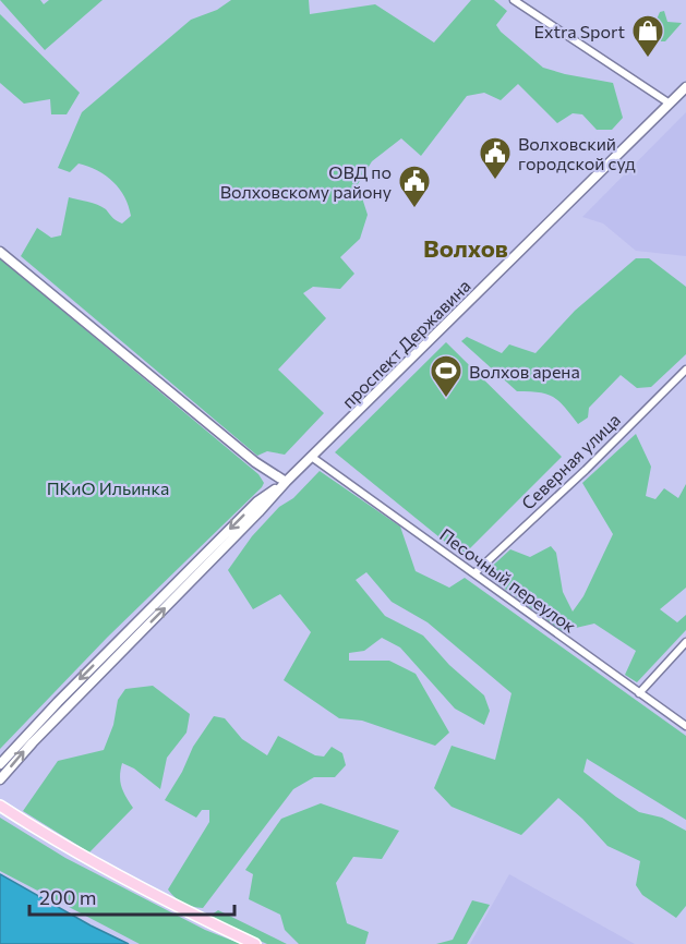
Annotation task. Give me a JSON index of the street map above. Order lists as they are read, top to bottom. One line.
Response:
{"streets":{"main road":["проспект Державина"],"street":["Северная улица","Песочный переулок"]},"crossings":[["проспект Державина","Песочный переулок"],["Северная улица","Песочный переулок"]],"districts":["Волхов"],"parks":["ПКиО Ильинка"],"places":{"shop":["Extra Sport"],"public building":["Волховский городской суд","ОВД по Волховскому району"],"sports":["Волхов арена"]},"scale_bar":"200 m"}
